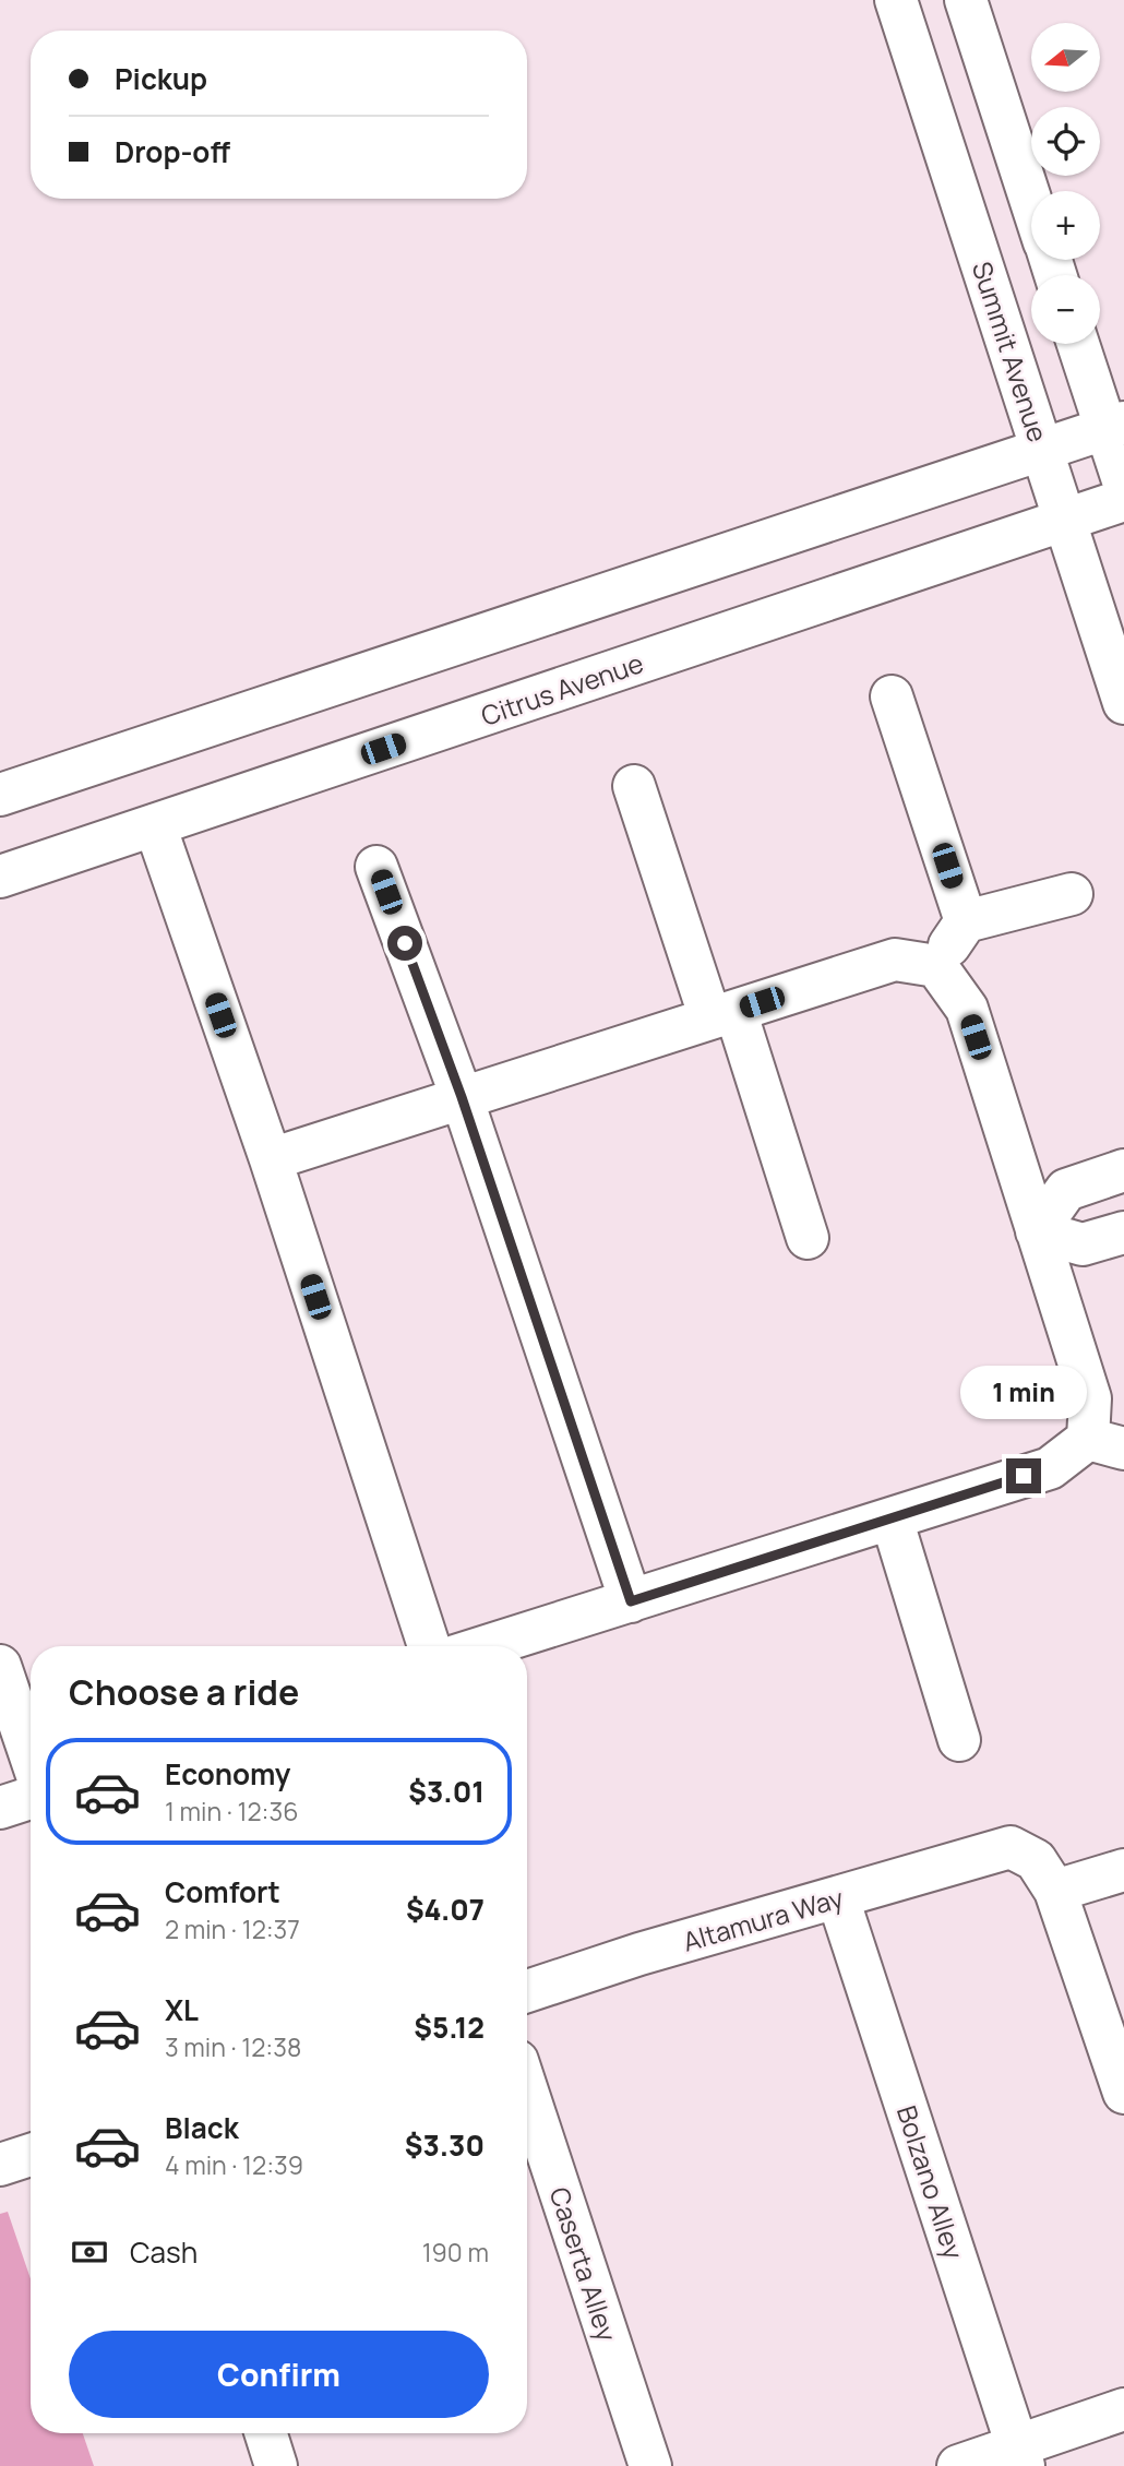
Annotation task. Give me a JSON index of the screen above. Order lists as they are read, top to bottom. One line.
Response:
{"streets":{"street":["Summit Avenue","Citrus Avenue","Altamura Way","Bolzano Alley","Caserta Alley"]},"crossings":[["Summit Avenue","Citrus Avenue"],["Altamura Way","Bolzano Alley"]],"north":"left","page":{"map_buttons":["+","−"],"banner":["Pickup","Drop-off"],"bubble":"1 min","heading":"Choose a ride","list":[{"name":"Economy","note":"1 min · 12:36","value":"$3.01"},{"name":"Comfort","note":"2 min · 12:37","value":"$4.07"},{"name":"XL","note":"3 min · 12:38","value":"$5.12"},{"name":"Black","note":"4 min · 12:39","value":"$3.30"}],"pay":["Cash","190 m"],"buttons":"Confirm"}}
